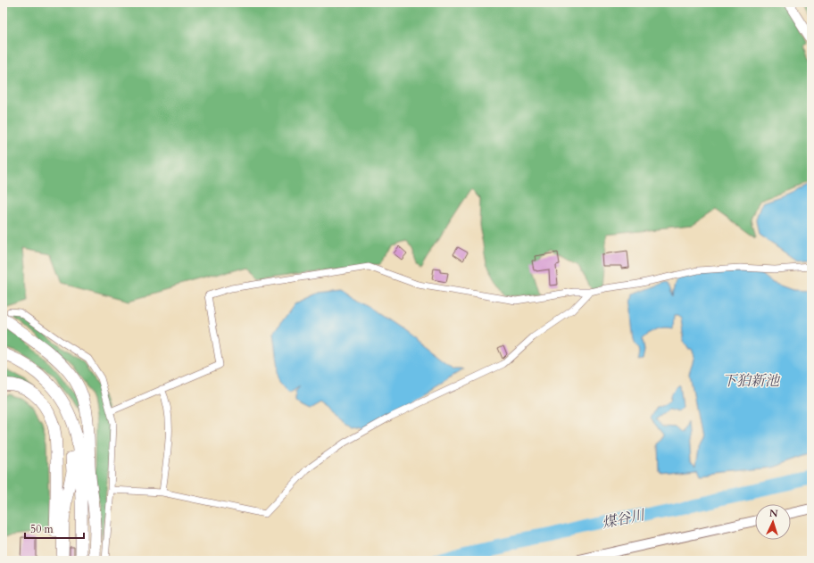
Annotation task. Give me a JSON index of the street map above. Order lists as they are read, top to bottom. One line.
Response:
{"water":["下狛新池","煤谷川"],"scale_bar":"50 m","north":"top"}
